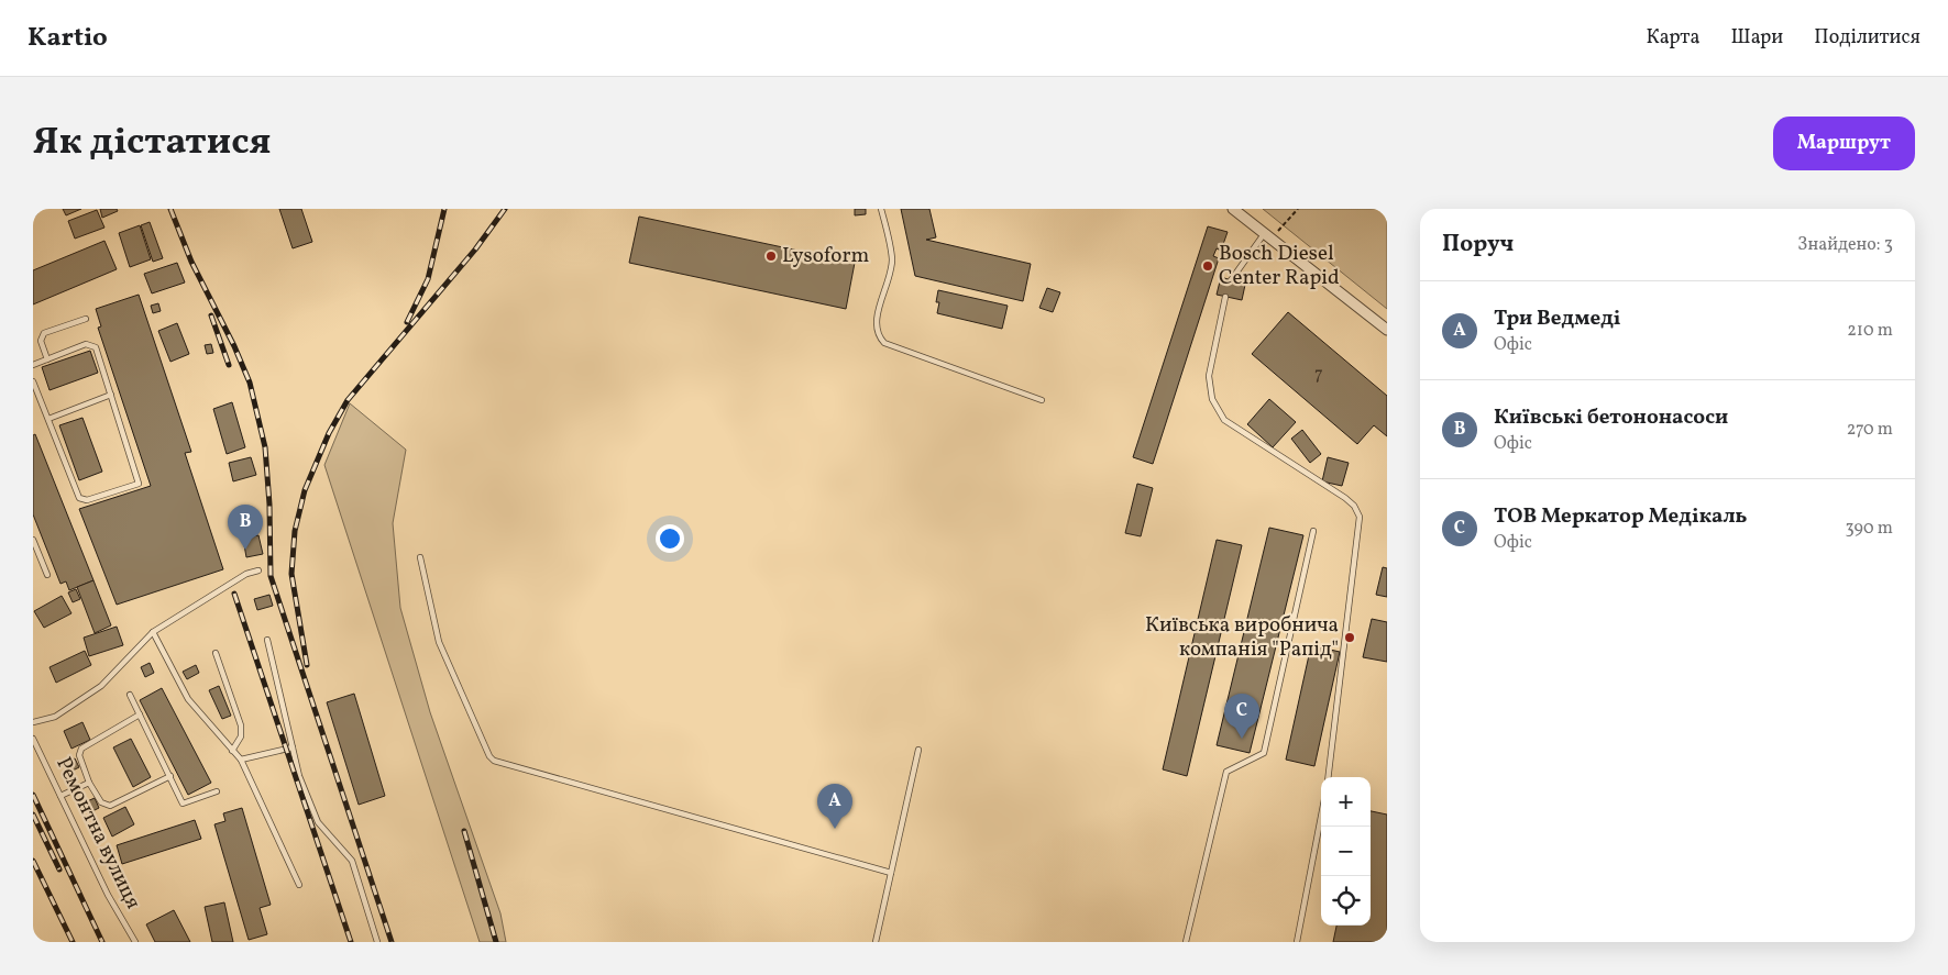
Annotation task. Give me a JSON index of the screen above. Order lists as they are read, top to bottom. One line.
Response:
{"streets":{"lane":["Ремонтна вулиця"]},"places":["Lysoform","Bosch Diesel Center Rapid","Київська виробнича компанія \"Рапід\""],"house_numbers":["7"],"page":{"header":"Kartio","nav":["Карта","Шари","Поділитися"],"title":"Як дістатися","buttons":"Маршрут","heading":["Поруч","Знайдено: 3"],"list":[{"mark":"A","name":"Три Ведмеді","note":"Офіс","value":"210 m"},{"mark":"B","name":"Київські бетононасоси","note":"Офіс","value":"270 m"},{"mark":"C","name":"ТОВ Меркатор Медікаль","note":"Офіс","value":"390 m"}],"pins":["B","C","A"],"map_buttons":["+","−"]}}
